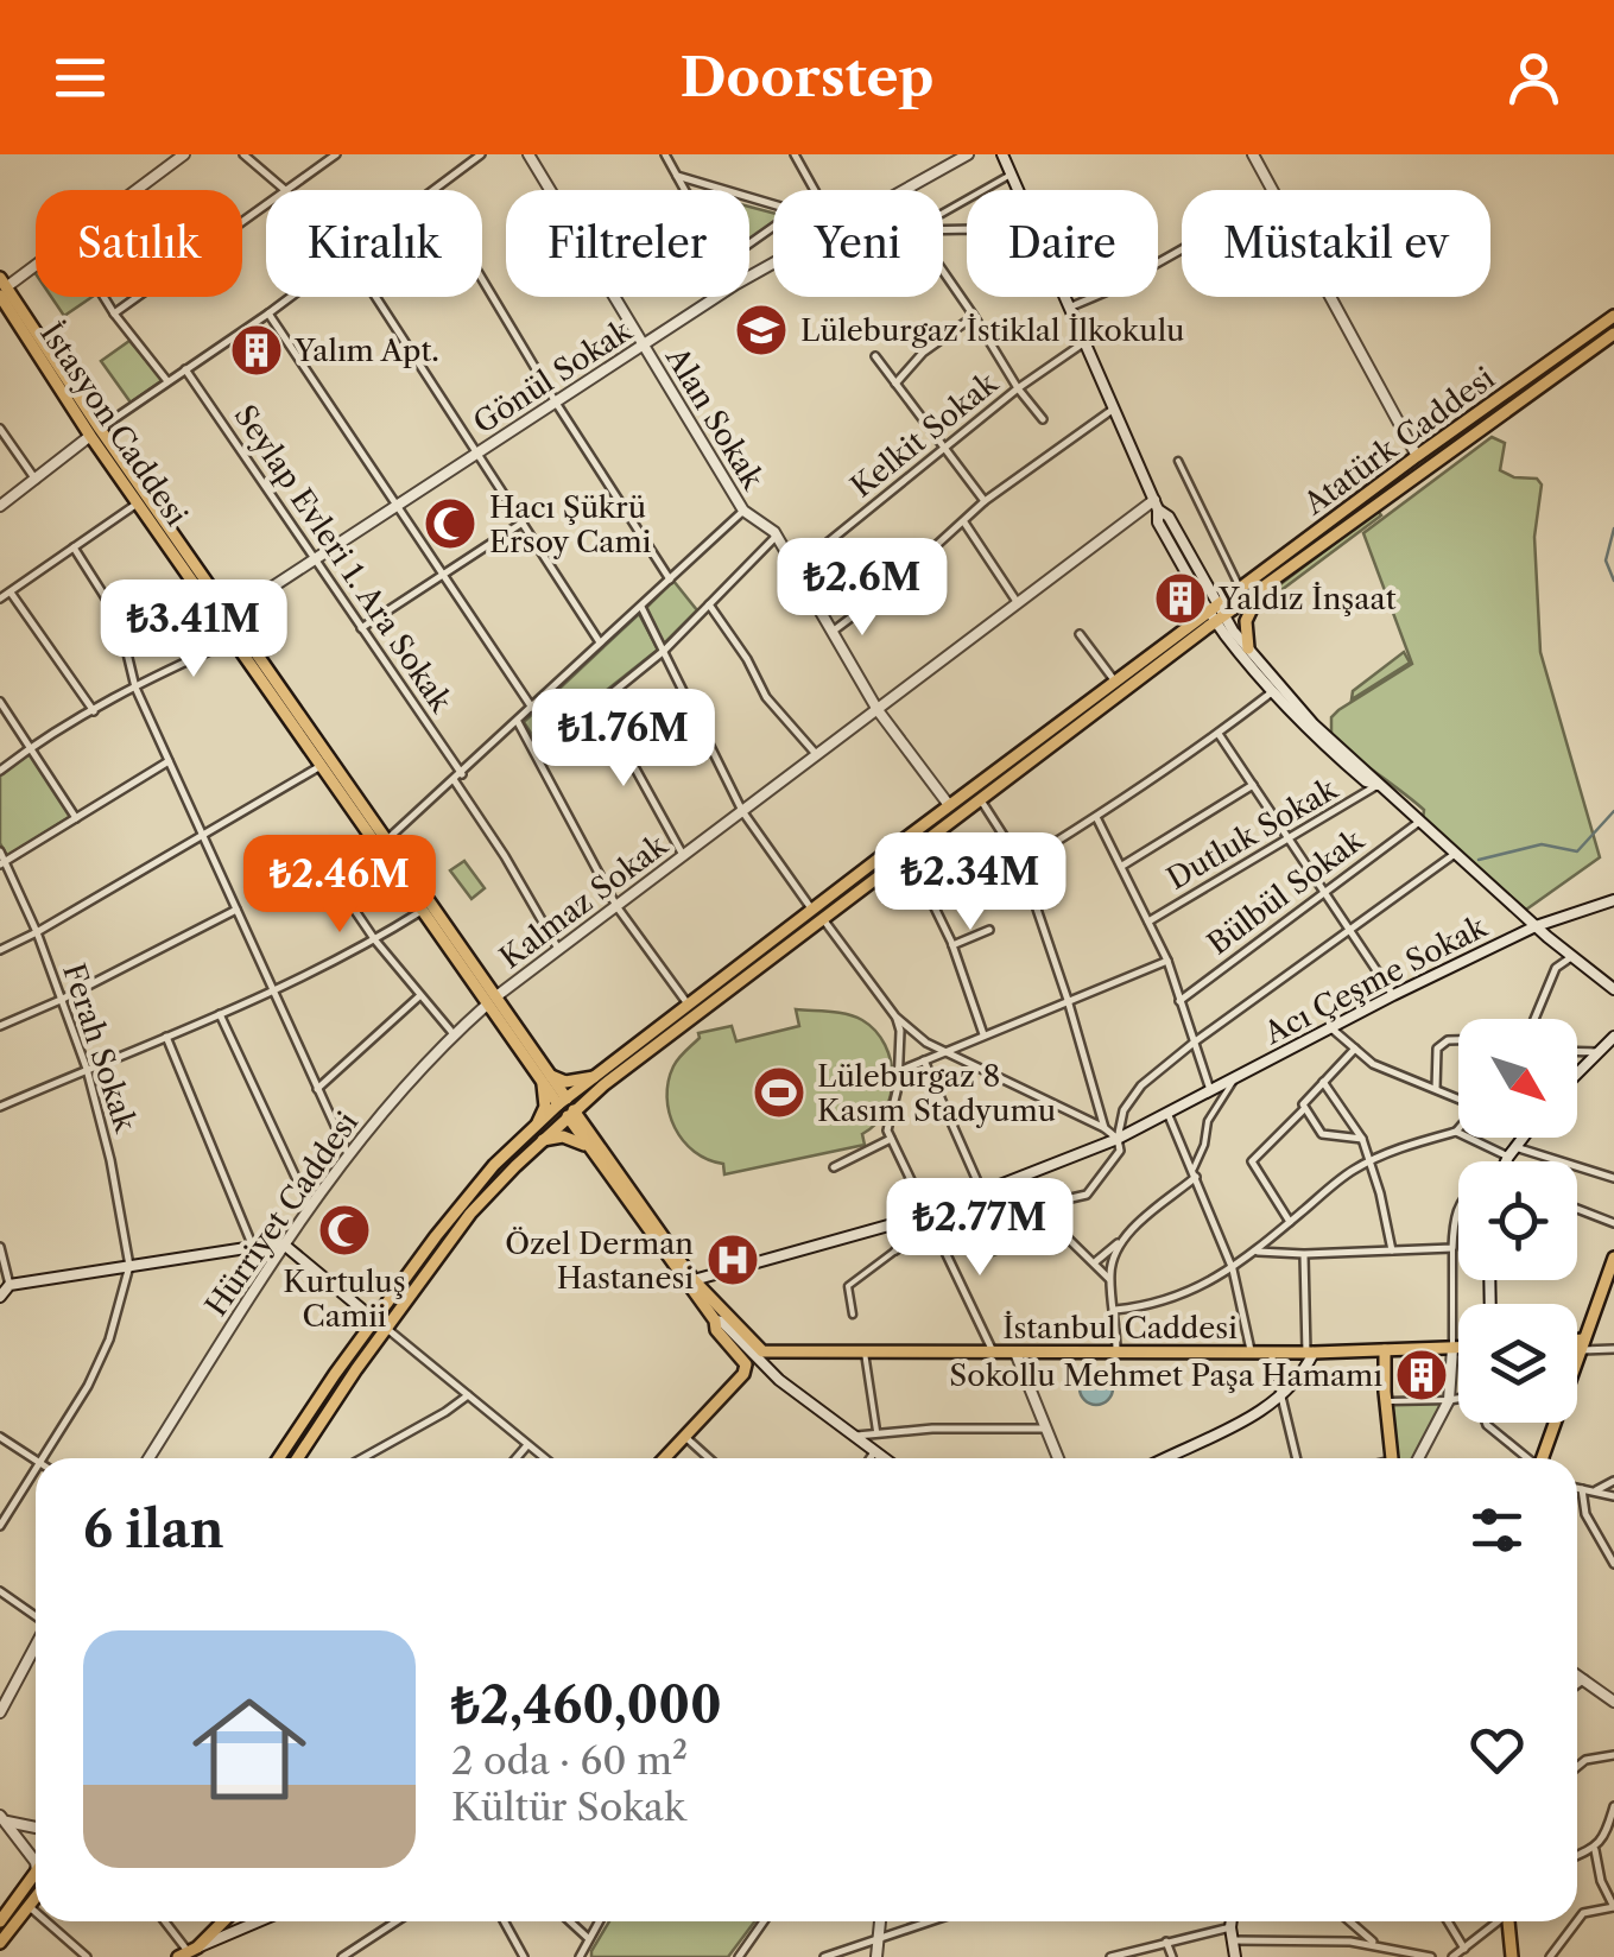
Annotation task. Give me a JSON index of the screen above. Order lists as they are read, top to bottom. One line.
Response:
{"streets":{"main road":["İstasyon Caddesi","Atatürk Caddesi","İstanbul Caddesi"],"street":["Gönül Sokak","Alan Sokak","Kelkit Sokak","Seylap Evleri 1. Ara Sokak","Dutluk Sokak","Bülbül Sokak","Kalmaz Sokak","Acı Çeşme Sokak","Ferah Sokak","Hürriyet Caddesi"]},"crossings":[["Gönül Sokak","Alan Sokak"],["Gönül Sokak","İstasyon Caddesi"],["Gönül Sokak","Seylap Evleri 1. Ara Sokak"],["Alan Sokak","Kelkit Sokak"],["Alan Sokak","Kalmaz Sokak"],["İstasyon Caddesi","Kalmaz Sokak"],["İstasyon Caddesi","Acı Çeşme Sokak"],["İstasyon Caddesi","Hürriyet Caddesi"],["İstasyon Caddesi","İstanbul Caddesi"],["Kalmaz Sokak","Hürriyet Caddesi"]],"places":{"school or university":["Lüleburgaz İstiklal İlkokulu"],"building":["Yalım Apt.","Yaldız İnşaat","Sokollu Mehmet Paşa Hamamı"],"mosque":["Hacı Şükrü Ersoy Cami","Kurtuluş Camii"],"sports":["Lüleburgaz 8 Kasım Stadyumu"],"hospital":["Özel Derman Hastanesi"]},"north":"bottom right","page":{"header":"Doorstep","chip":["Satılık","Kiralık","Filtreler","Yeni","Daire","Müstakil ev"],"price":["₺2.6M","₺3.41M","₺1.76M","₺2.34M","₺2.46M","₺2.77M"],"heading":"6 ilan","list":[{"name":"₺2,460,000","note":"2 oda · 60 m² · Kültür Sokak"}]}}
